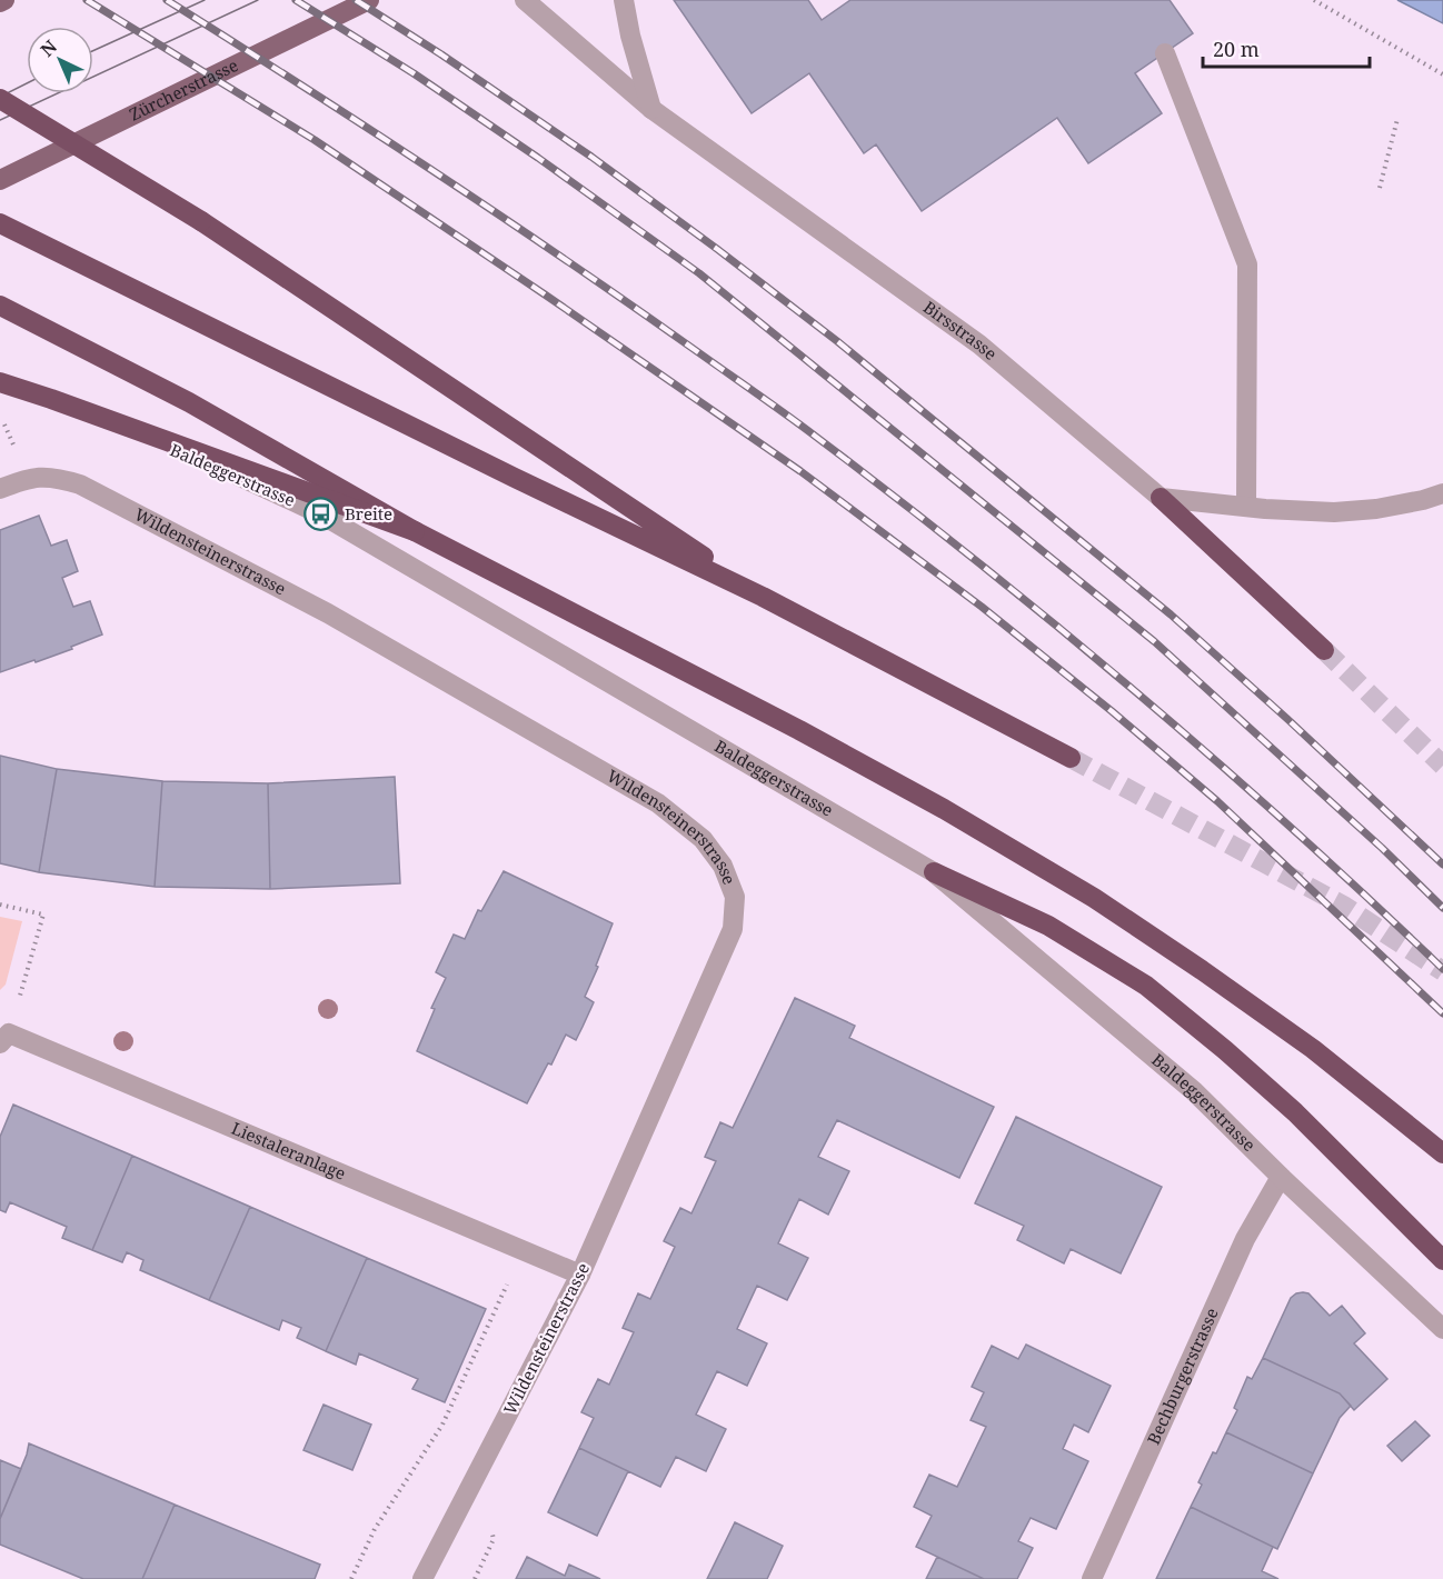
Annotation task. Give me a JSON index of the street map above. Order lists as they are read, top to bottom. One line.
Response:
{"streets":{"main road":["Zürcherstrasse"],"street":["Birsstrasse","Baldeggerstrasse","Wildensteinerstrasse","Liestaleranlage","Bechburgerstrasse"]},"crossings":[["Baldeggerstrasse","Bechburgerstrasse"],["Wildensteinerstrasse","Liestaleranlage"]],"places":{"bus stop":["Breite"]},"scale_bar":"20 m","north":"top left"}
